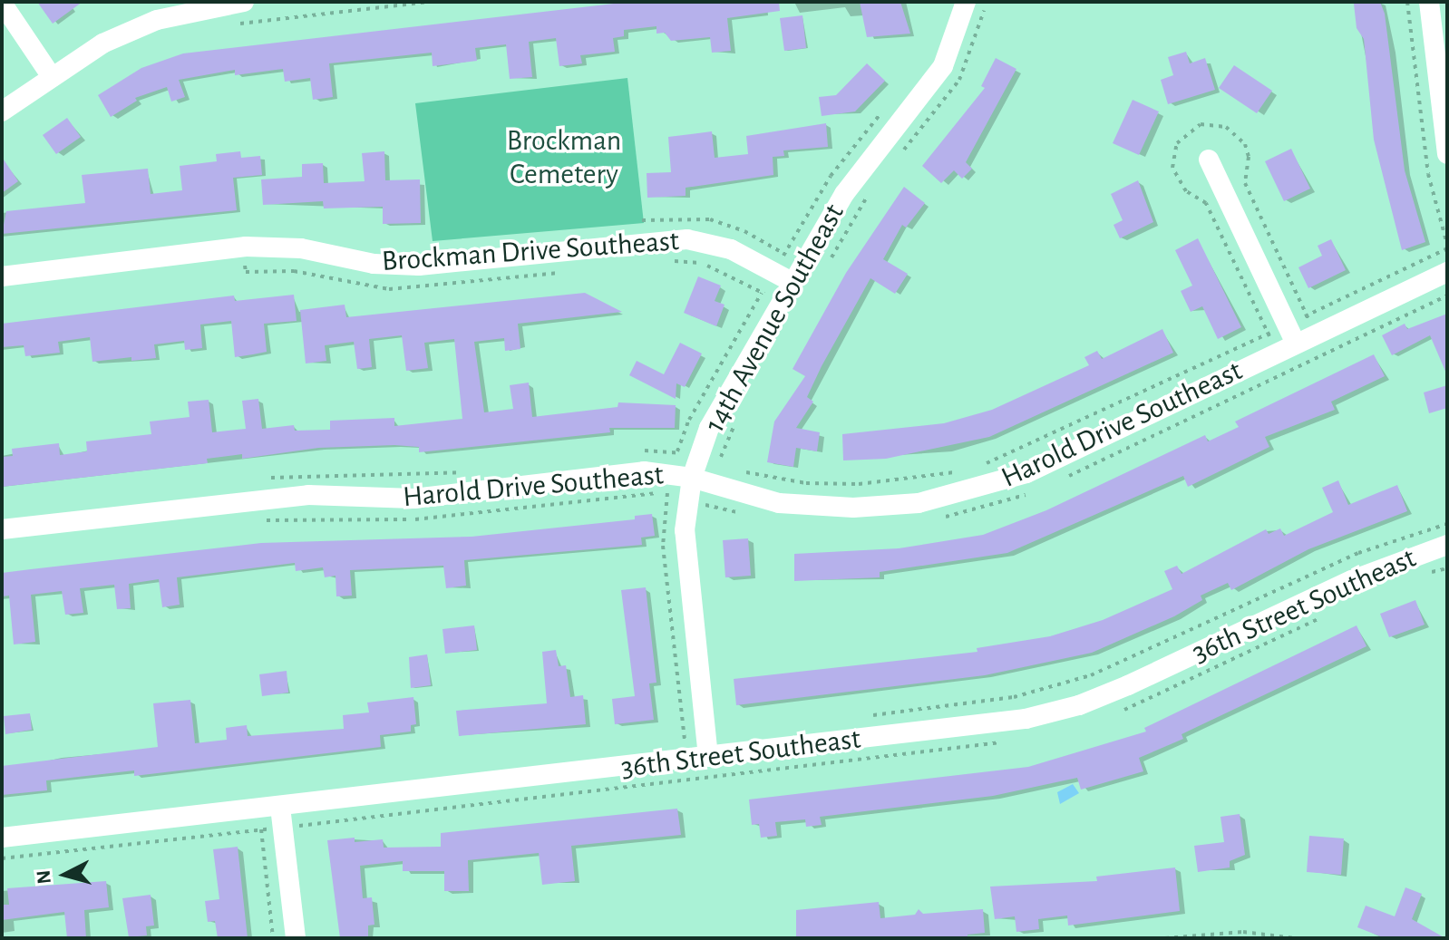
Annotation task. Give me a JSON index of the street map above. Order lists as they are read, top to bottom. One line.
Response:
{"streets":{"street":["Brockman Drive Southeast","14th Avenue Southeast","Harold Drive Southeast","36th Street Southeast"]},"crossings":[["Brockman Drive Southeast","14th Avenue Southeast"],["14th Avenue Southeast","Harold Drive Southeast"],["14th Avenue Southeast","36th Street Southeast"]],"parks":["Brockman Cemetery"],"north":"left"}
